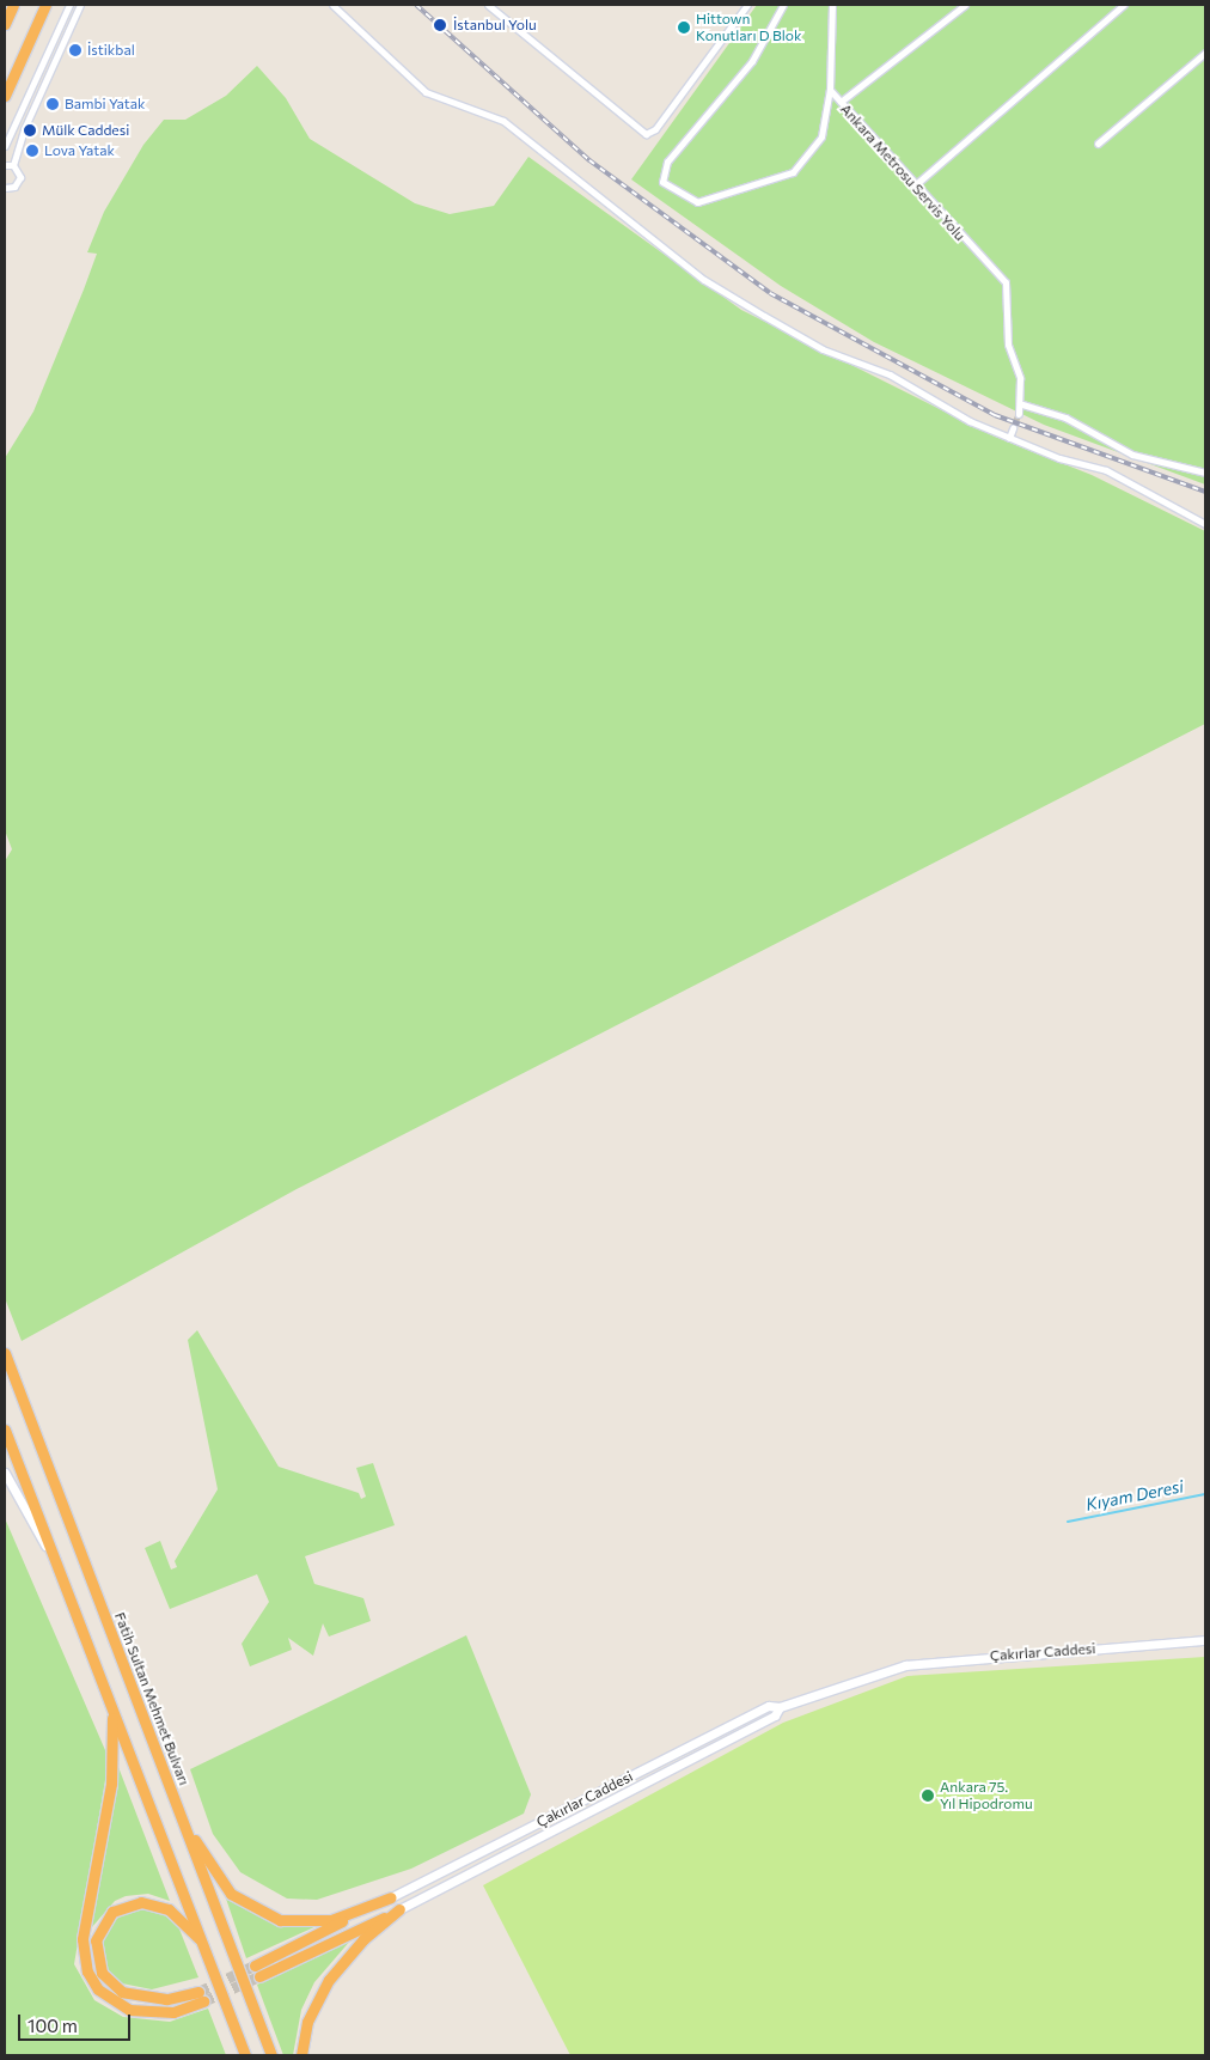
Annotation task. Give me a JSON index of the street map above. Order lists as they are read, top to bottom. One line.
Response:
{"streets":{"highway":["Fatih Sultan Mehmet Bulvarı"],"main road":["Çakırlar Caddesi"],"street":["Ankara Metrosu Servis Yolu"]},"water":["Kıyam Deresi"],"places":["İstanbul Yolu","Hittown Konutları D Blok","İstikbal","Bambi Yatak","Mülk Caddesi","Lova Yatak","Ankara 75. Yıl Hipodromu"],"scale_bar":"100 m"}
